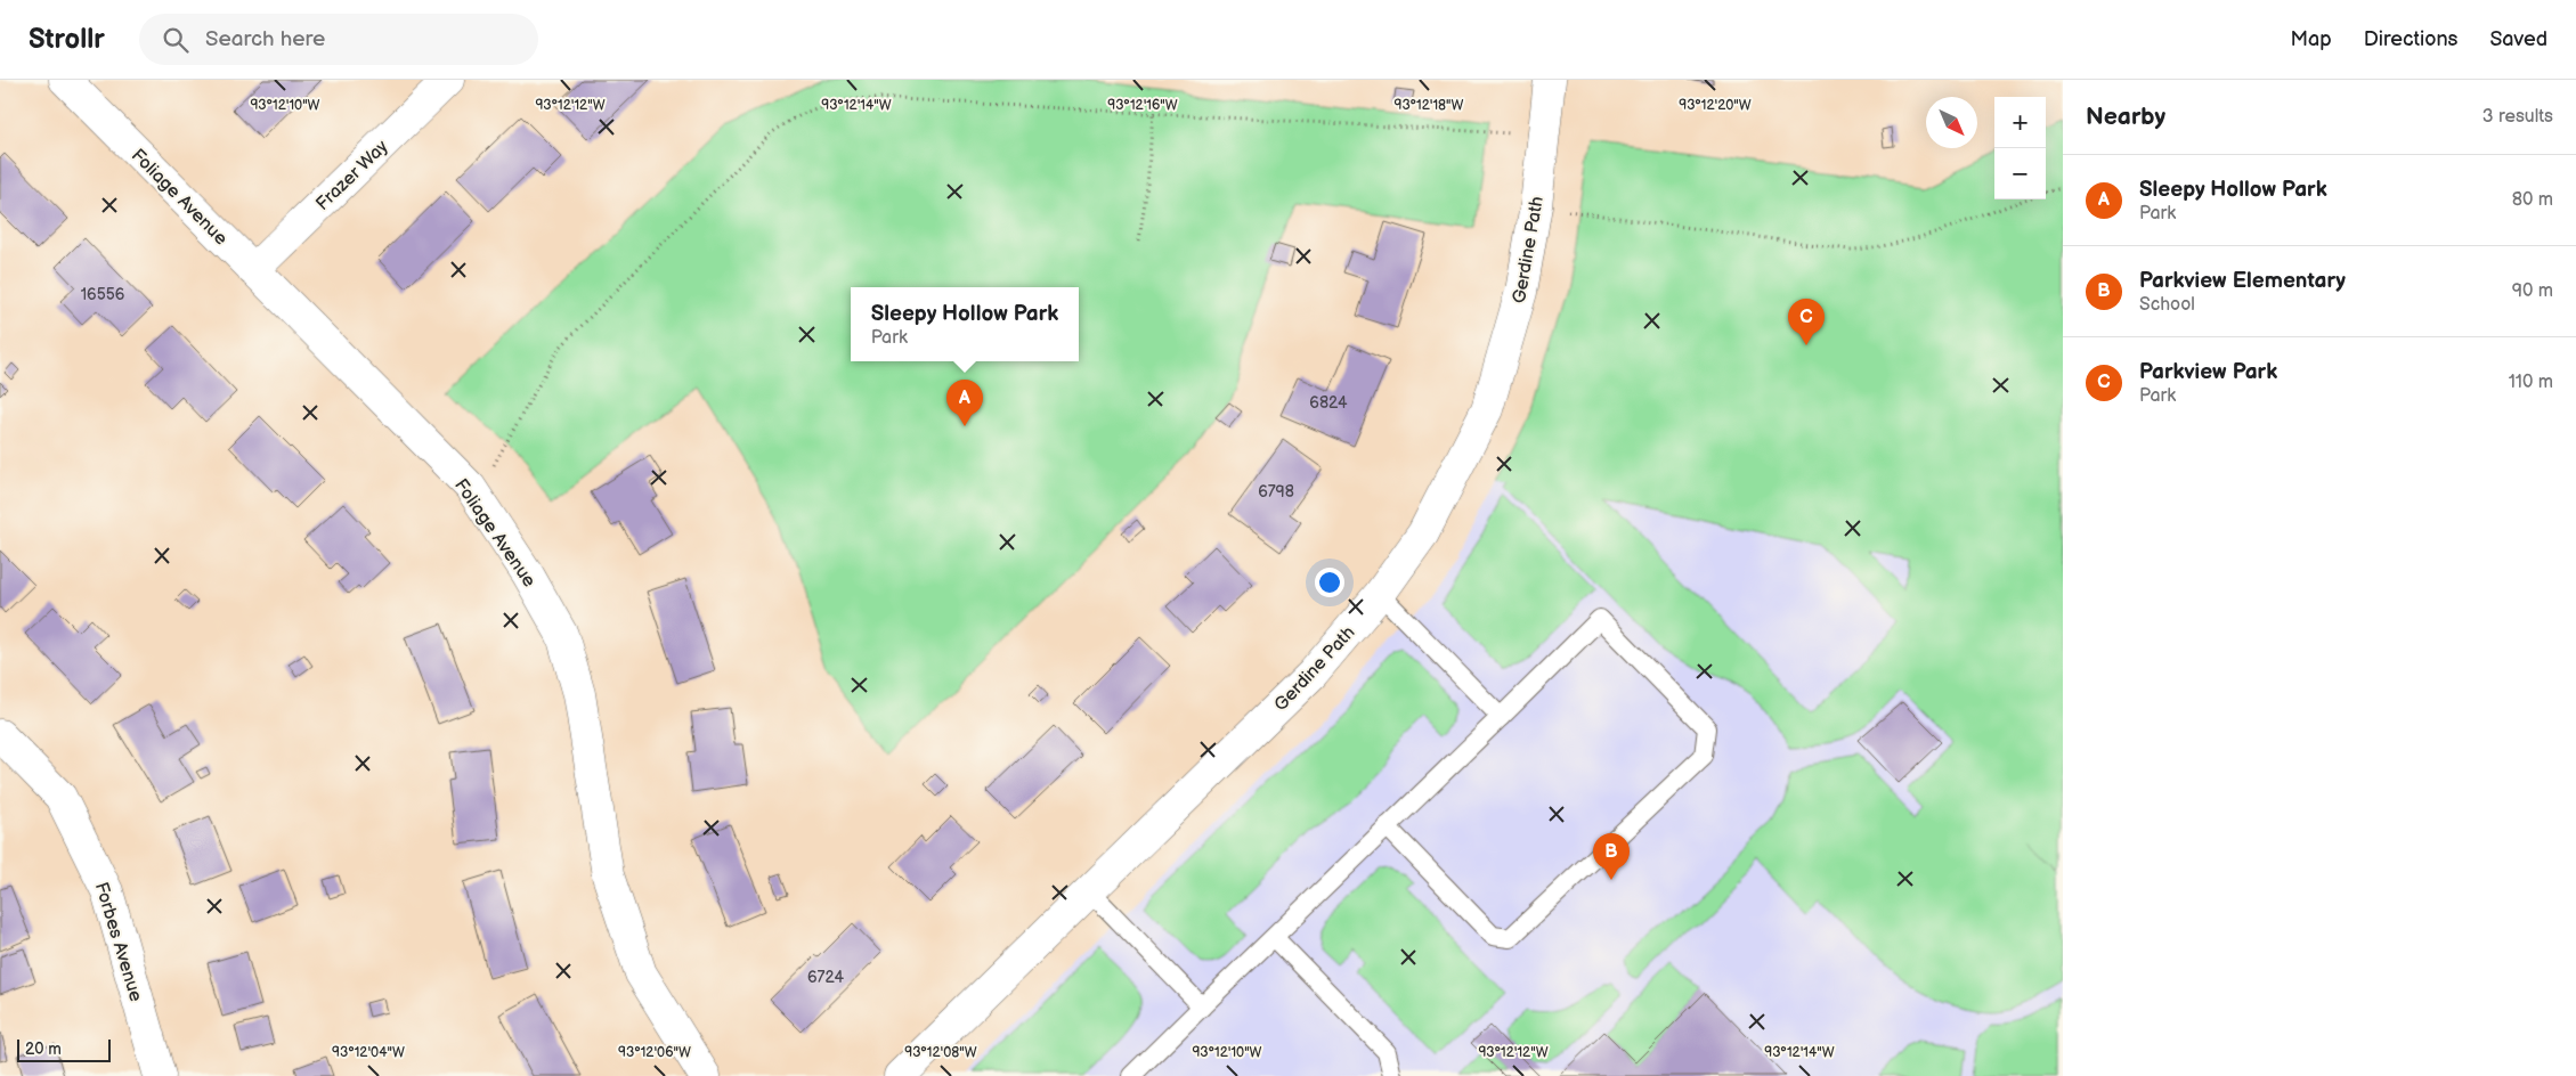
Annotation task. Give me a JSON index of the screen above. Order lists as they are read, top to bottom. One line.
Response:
{"streets":{"street":["Frazer Way","Foliage Avenue","Gerdine Path","Forbes Avenue"]},"crossings":[["Frazer Way","Foliage Avenue"]],"house_numbers":["16556","6824","6798","6724"],"scale_bar":"20 m","north":"bottom right","page":{"header":"Strollr","search":"Search here","nav":["Map","Directions","Saved"],"heading":["Nearby","3 results"],"map_buttons":["+","−"],"list":[{"mark":"A","name":"Sleepy Hollow Park","note":"Park","value":"80 m"},{"mark":"B","name":"Parkview Elementary","note":"School","value":"90 m"},{"mark":"C","name":"Parkview Park","note":"Park","value":"110 m"}],"popup":["Sleepy Hollow Park","Park"],"pins":["C","A","B"],"scale":"20 m"},"coordinates":["93°12'10\"W","93°12'12\"W","93°12'14\"W","93°12'16\"W","93°12'18\"W","93°12'20\"W","93°12'04\"W","93°12'06\"W","93°12'08\"W"]}
